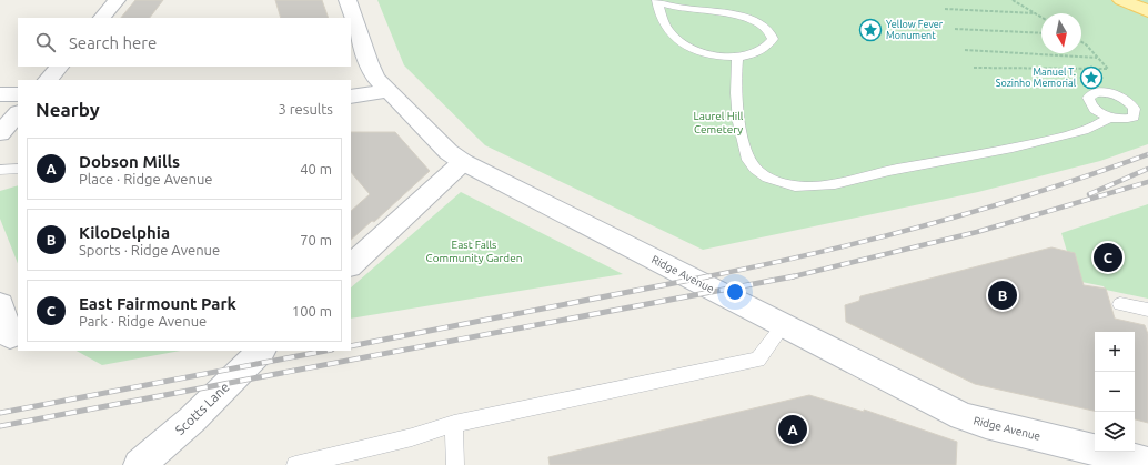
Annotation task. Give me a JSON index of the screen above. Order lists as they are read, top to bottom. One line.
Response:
{"streets":{"main road":["Ridge Avenue","Scotts Lane"]},"parks":["Laurel Hill Cemetery","East Falls Community Garden"],"places":{"place":["Yellow Fever Monument","Manuel T. Sozinho Memorial"]},"north":"bottom","page":{"search":"Search here","heading":["Nearby","3 results"],"list":[{"mark":"A","name":"Dobson Mills","note":"Place · Ridge Avenue","value":"40 m"},{"mark":"B","name":"KiloDelphia","note":"Sports · Ridge Avenue","value":"70 m"},{"mark":"C","name":"East Fairmount Park","note":"Park · Ridge Avenue","value":"100 m"}],"pins":["C","B","A"],"map_buttons":["+","−"]}}
